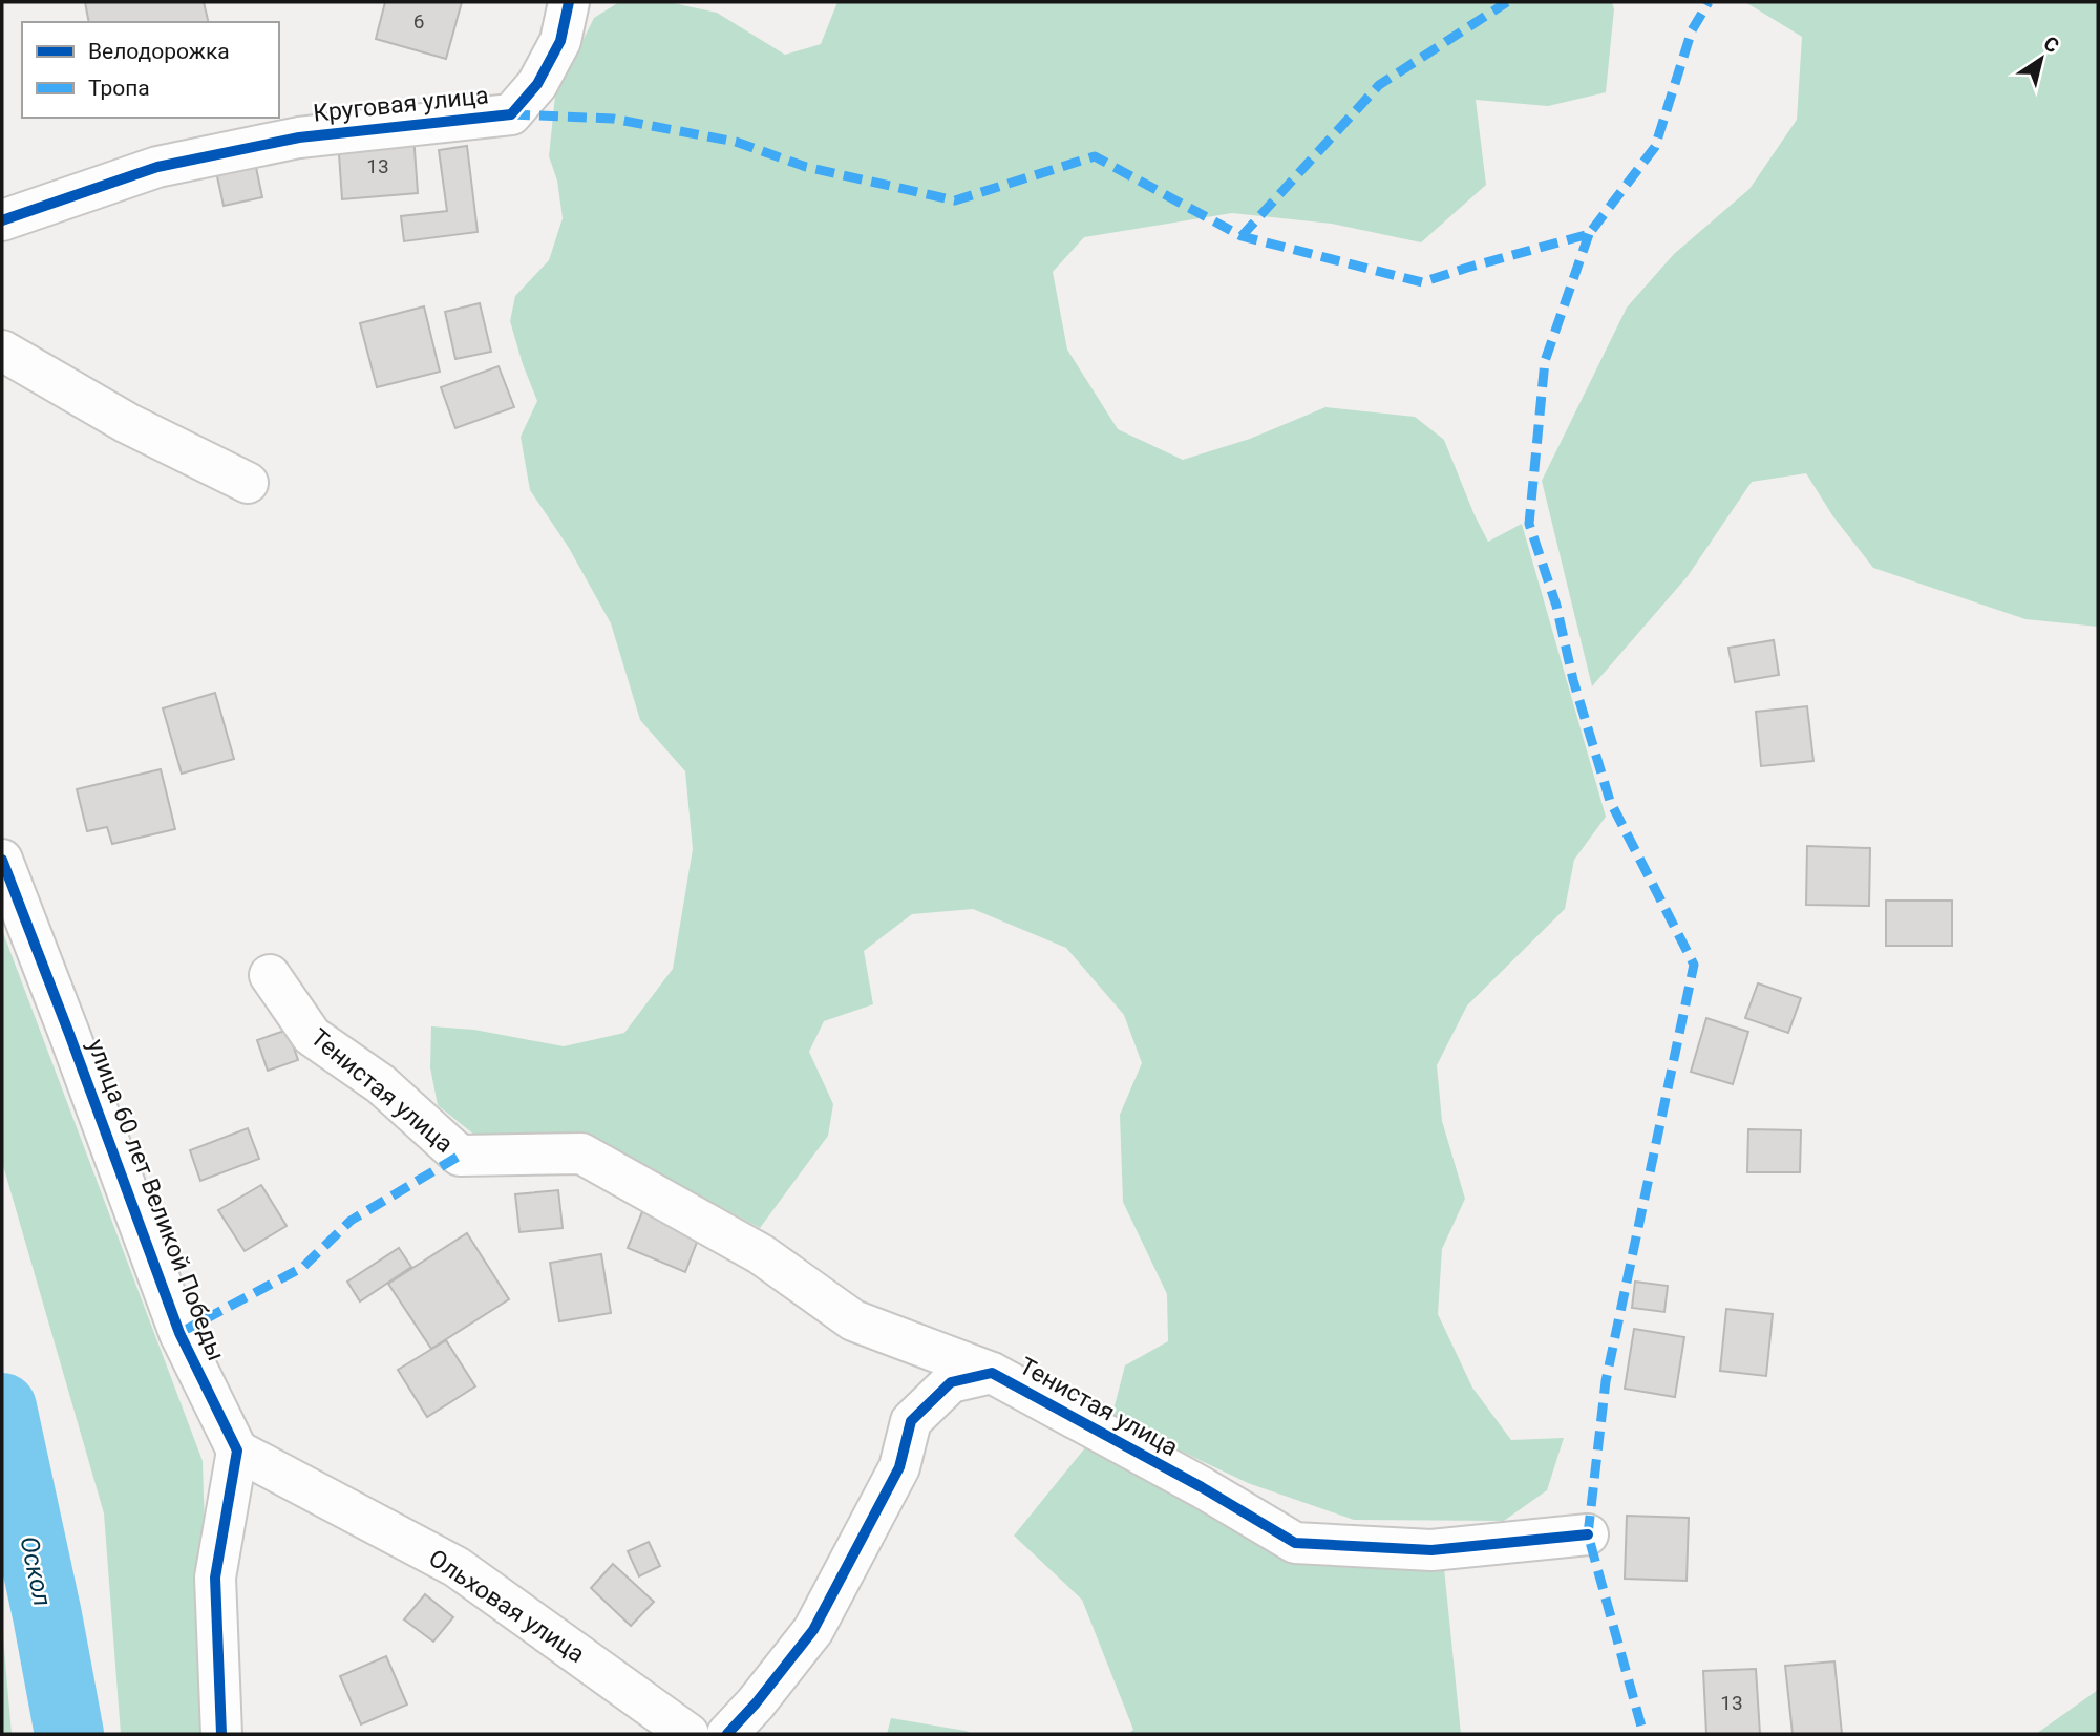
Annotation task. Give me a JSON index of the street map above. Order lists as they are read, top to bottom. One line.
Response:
{"streets":{"street":["Круговая улица","Тенистая улица","улица 60 лет Великой Победы","Ольховая улица"]},"crossings":[["улица 60 лет Великой Победы","Ольховая улица"]],"water":["Оскол"],"house_numbers":["6","13","13"],"legend":["Велодорожка","Тропа"],"north":"top right"}
